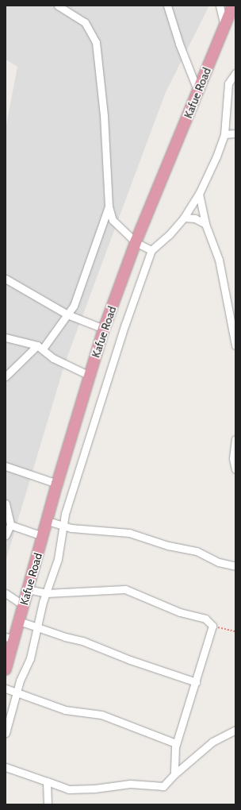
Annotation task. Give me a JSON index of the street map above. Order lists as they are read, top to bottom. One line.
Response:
{"streets":{"highway":["Kafue Road"]}}
